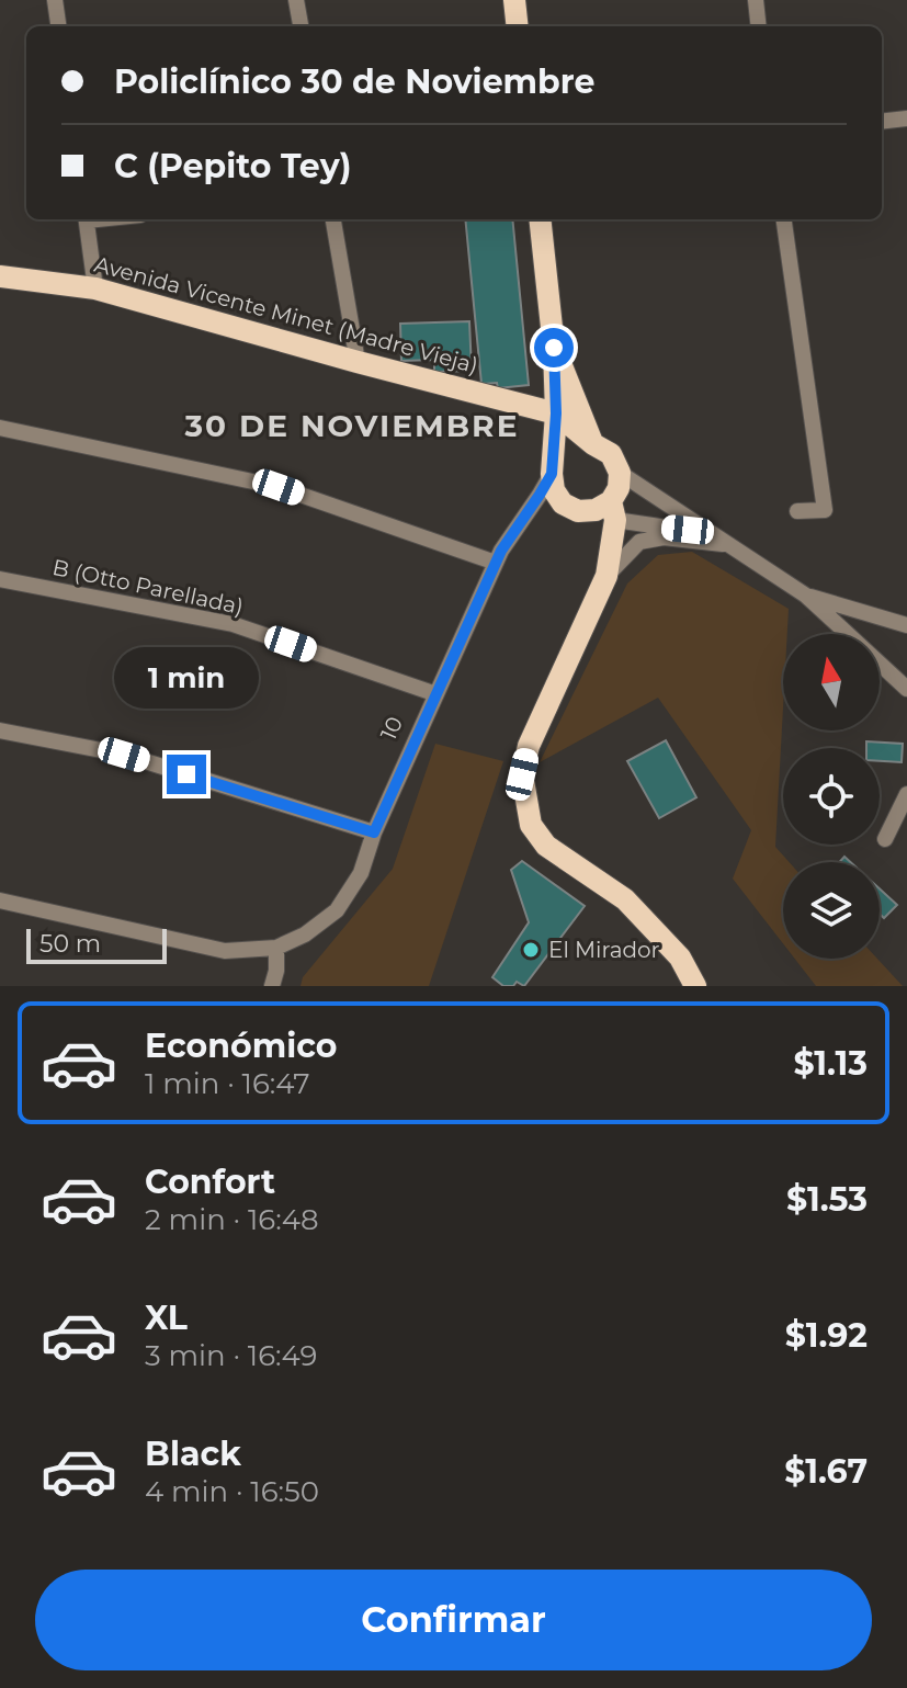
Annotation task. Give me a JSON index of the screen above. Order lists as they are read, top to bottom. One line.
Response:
{"streets":{"main road":["Avenida Vicente Minet (Madre Vieja)","10"],"street":["B (Otto Parellada)"]},"crossings":[["Avenida Vicente Minet (Madre Vieja)","10"],["B (Otto Parellada)","10"]],"districts":["30 DE NOVIEMBRE"],"places":["El Mirador"],"scale_bar":"50 m","north":"top","page":{"banner":["Policlínico 30 de Noviembre","C (Pepito Tey)"],"bubble":"1 min","scale":"50 m","list":[{"name":"Económico","note":"1 min · 16:47","value":"$1.13"},{"name":"Confort","note":"2 min · 16:48","value":"$1.53"},{"name":"XL","note":"3 min · 16:49","value":"$1.92"},{"name":"Black","note":"4 min · 16:50","value":"$1.67"}],"buttons":"Confirmar"}}
